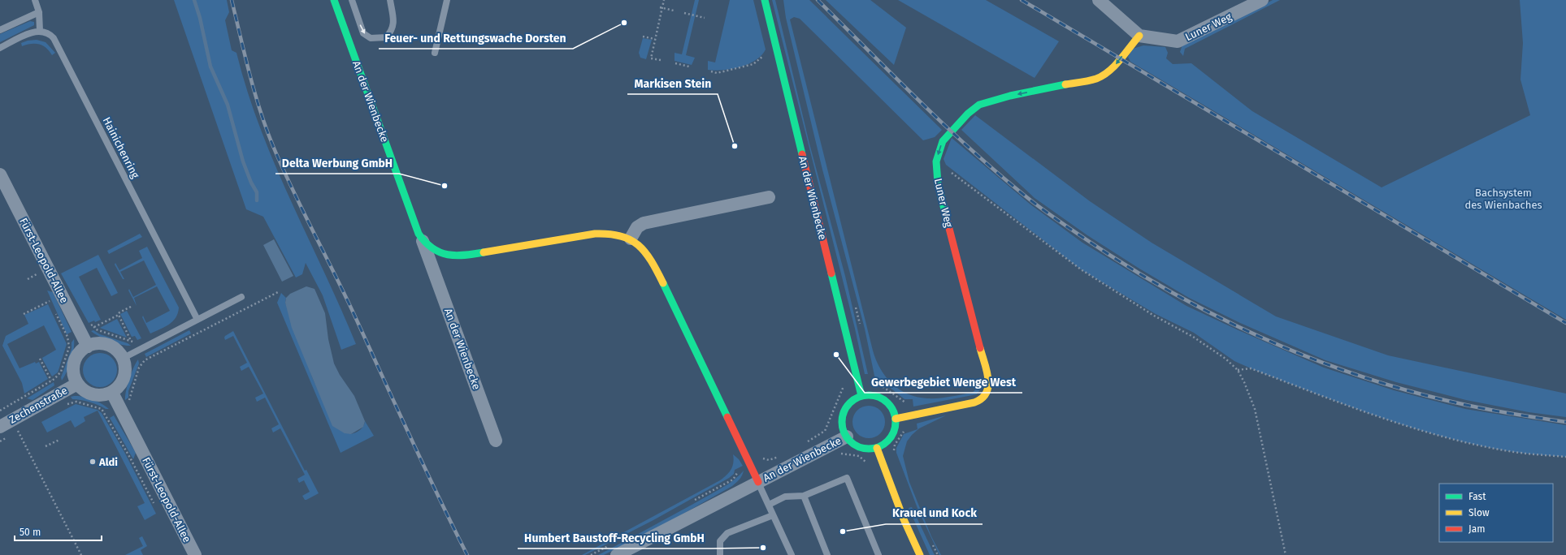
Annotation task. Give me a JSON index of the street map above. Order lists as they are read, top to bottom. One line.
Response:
{"streets":{"street":["Luner Weg","An der Wienbecke","Fürst-Leopold-Allee","Zechenstraße"],"lane":["Hainichenring"]},"crossings":[["Luner Weg","An der Wienbecke"],["Fürst-Leopold-Allee","Zechenstraße"]],"parks":["Bachsystem des Wienbaches"],"places":["Feuer- und Rettungswache Dorsten","Markisen Stein","Delta Werbung GmbH","Gewerbegebiet Wenge West","Aldi","Krauel und Kock","Humbert Baustoff-Recycling GmbH"],"legend":["Fast","Slow","Jam"],"scale_bar":"50 m"}
